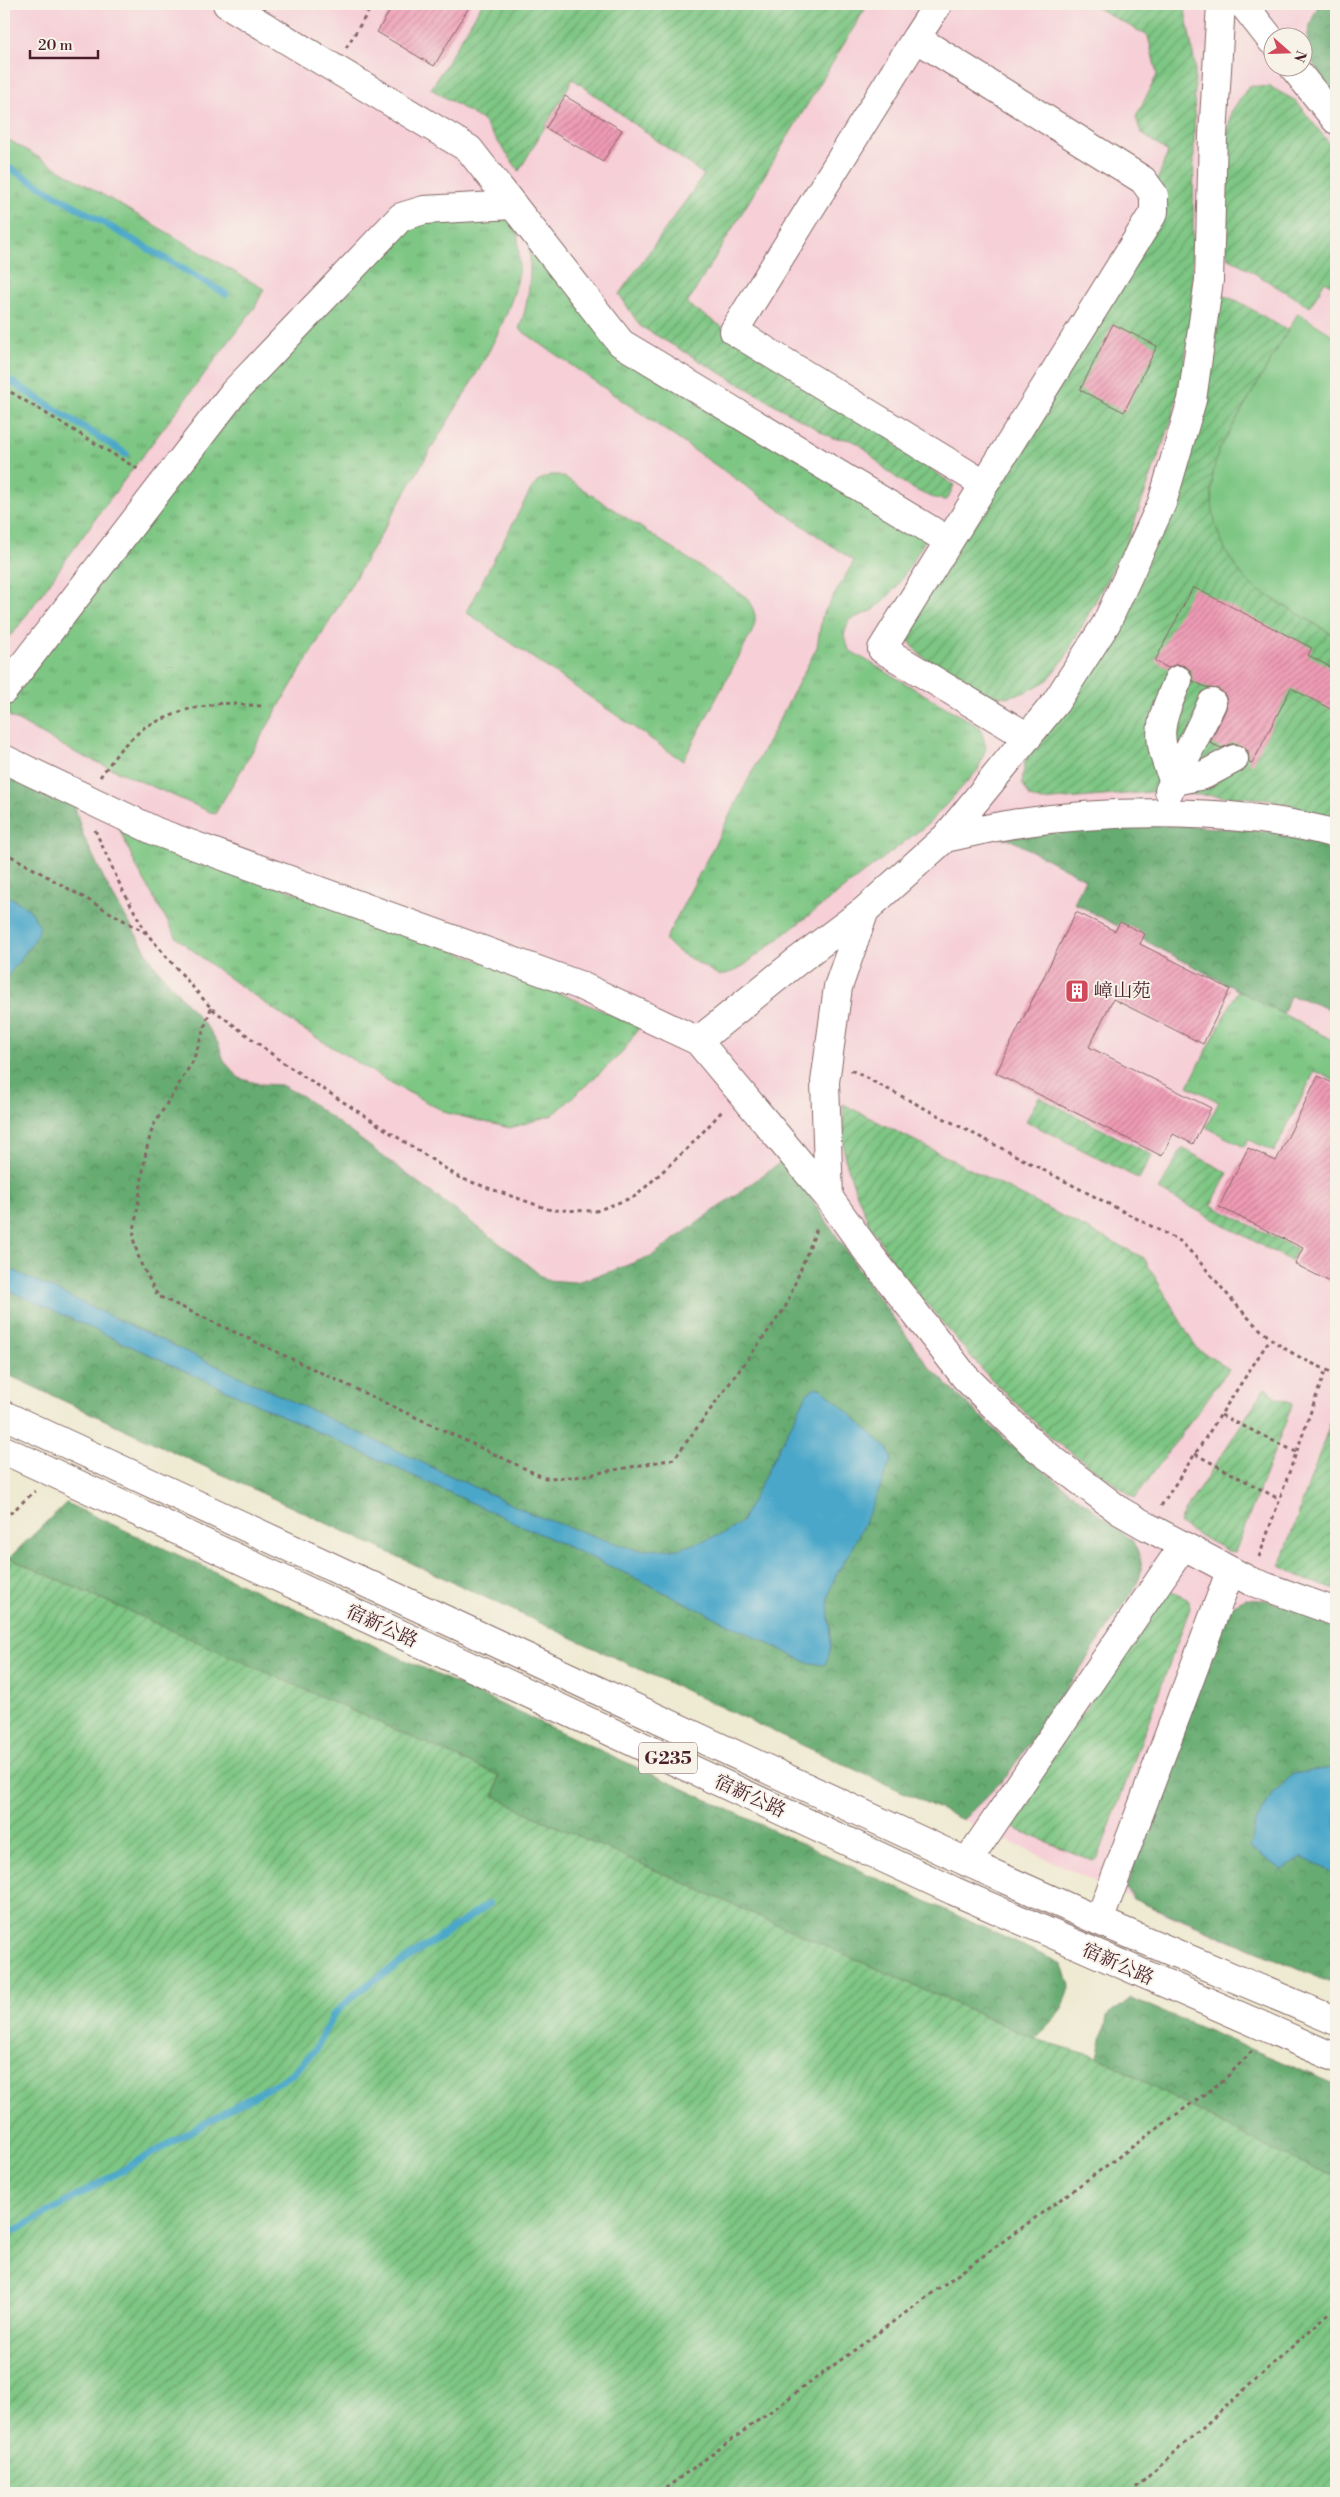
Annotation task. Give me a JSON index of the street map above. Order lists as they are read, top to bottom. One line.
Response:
{"streets":{"main road":["宿新公路","G235"]},"places":{"building":["嶂山苑"]},"scale_bar":"20 m","north":"right"}
